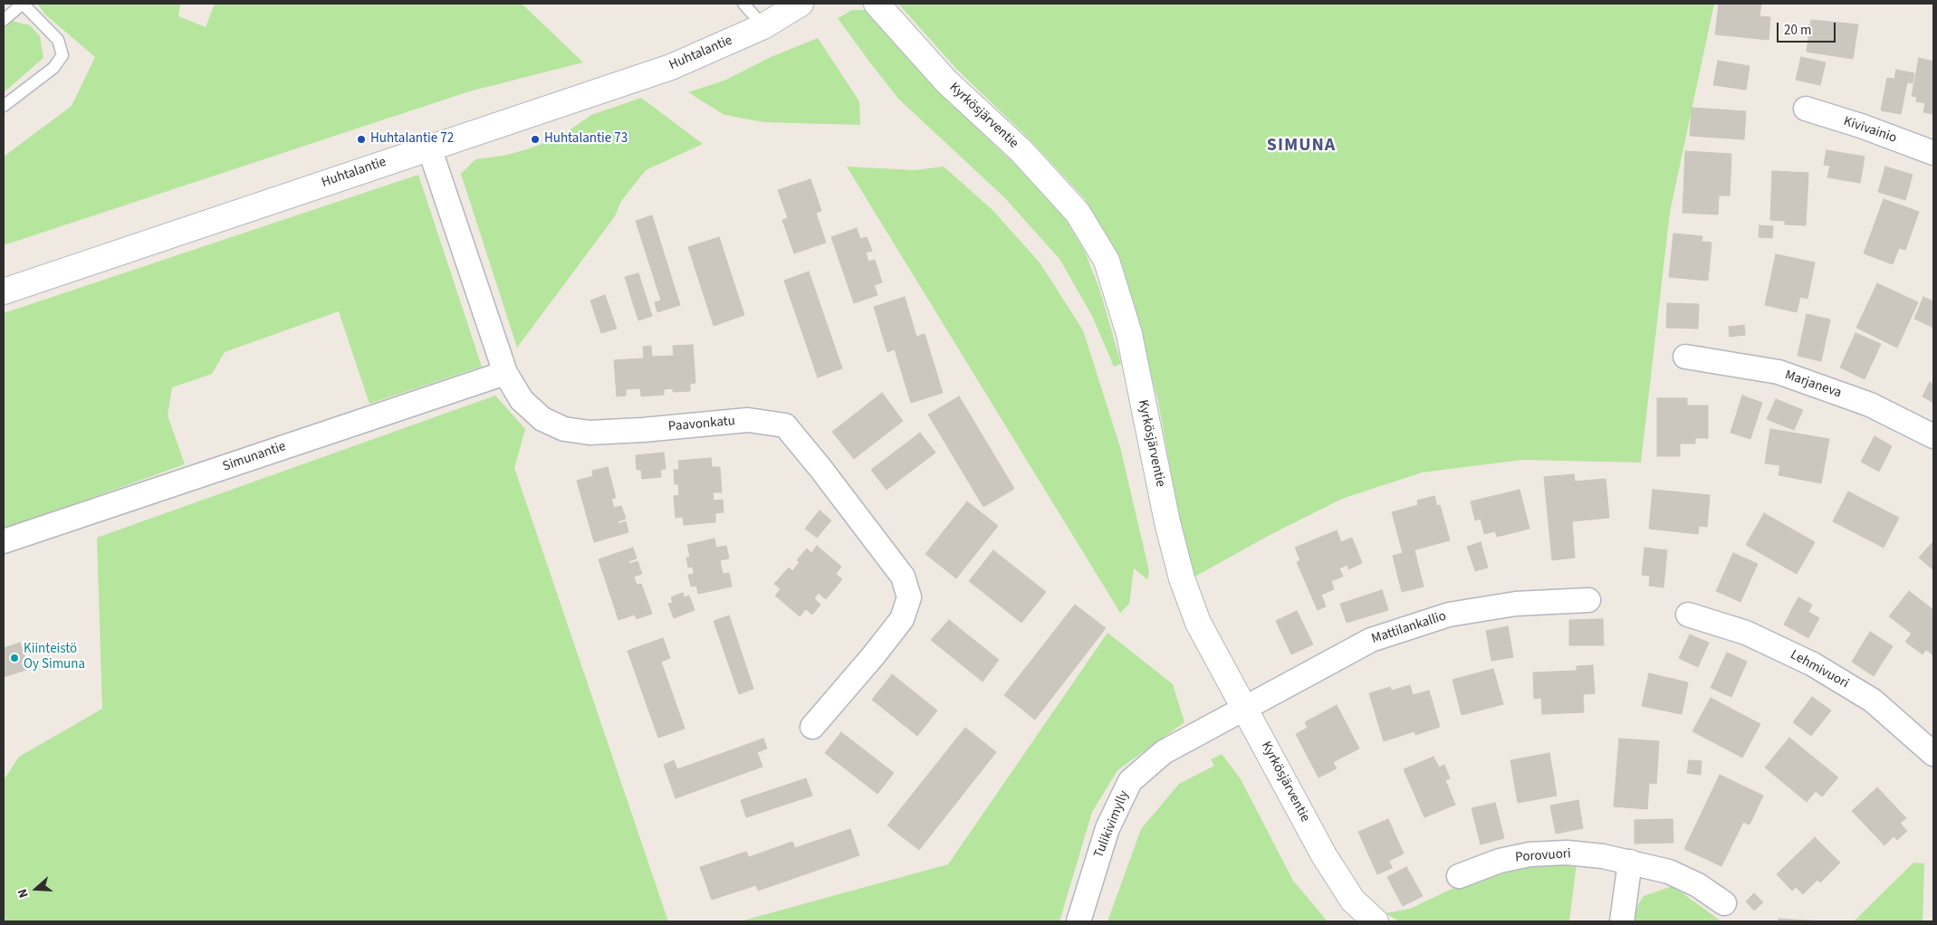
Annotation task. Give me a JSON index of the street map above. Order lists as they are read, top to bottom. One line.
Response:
{"streets":{"street":["Huhtalantie","Kyrkösjärventie","Kivivainio","Marjaneva","Paavonkatu","Simunantie","Mattilankallio","Lehmivuori","Tulikivimylly","Porovuori"]},"crossings":[["Huhtalantie","Paavonkatu"],["Kyrkösjärventie","Mattilankallio"],["Kyrkösjärventie","Tulikivimylly"],["Paavonkatu","Simunantie"],["Mattilankallio","Tulikivimylly"]],"districts":["SIMUNA"],"places":["Huhtalantie 72","Huhtalantie 73","Kiinteistö Oy Simuna"],"scale_bar":"20 m","north":"left"}
